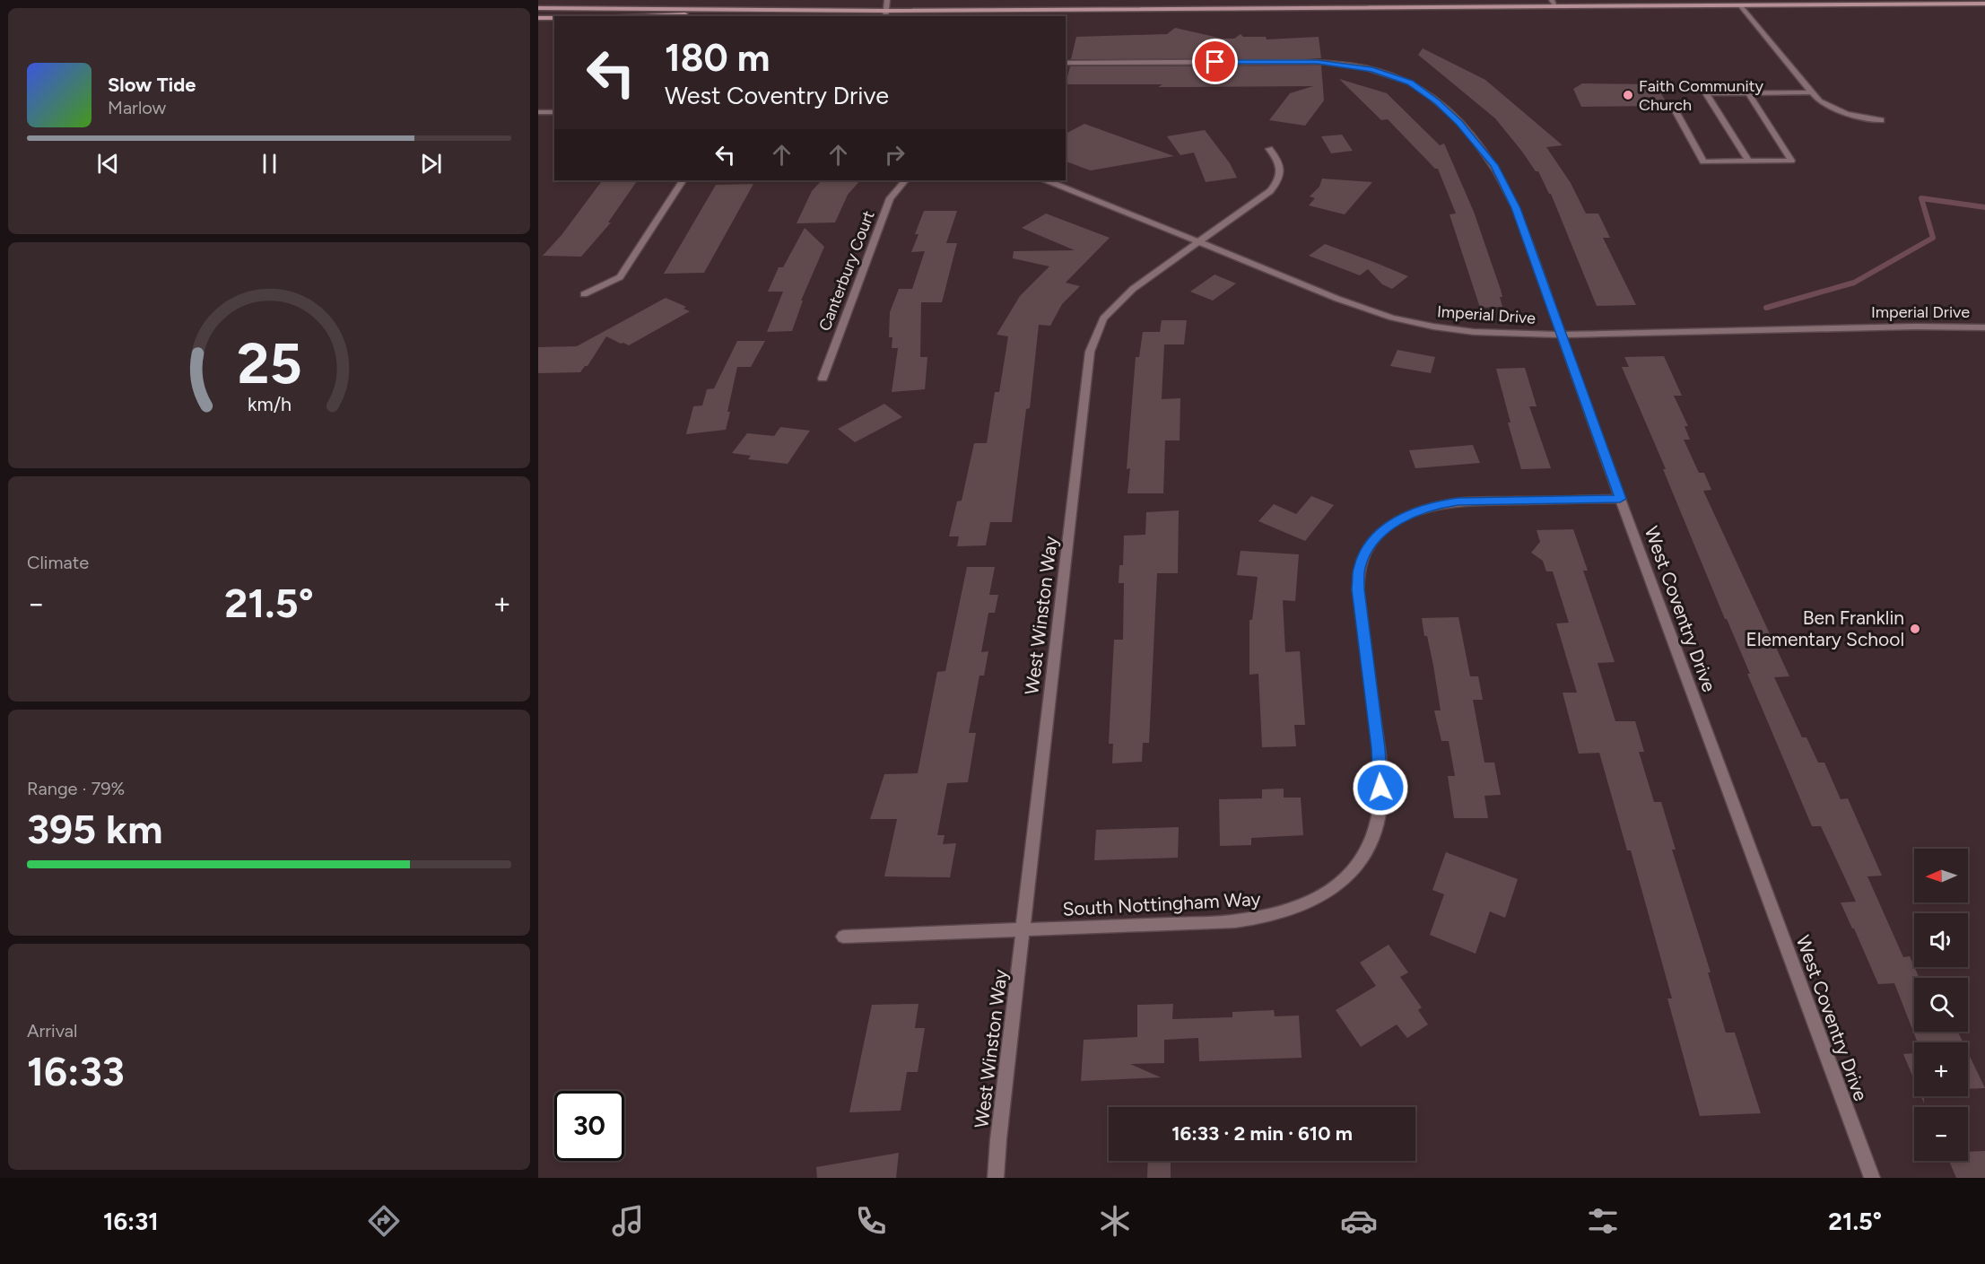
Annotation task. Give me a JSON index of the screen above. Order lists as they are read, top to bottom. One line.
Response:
{"streets":{"street":["Canterbury Court","Imperial Drive","West Coventry Drive","West Winston Way","South Nottingham Way"]},"crossings":[["Imperial Drive","West Coventry Drive"],["Imperial Drive","West Winston Way"],["West Coventry Drive","South Nottingham Way"],["West Winston Way","South Nottingham Way"]],"places":["Faith Community Church","Ben Franklin Elementary School"],"north":"left","page":{"turn":["180 m","West Coventry Drive"],"song":["Slow Tide","Marlow"],"tile":["Climate",["Range · 79%","395 km"],["Arrival","16:33"]],"heat":["−","21.5°","+"],"map_buttons":["+","−"],"limit":"30","trip":"16:33 · 2 min · 610 m","tabs":["16:31","21.5°"],"gauge":["25","km/h"]}}
